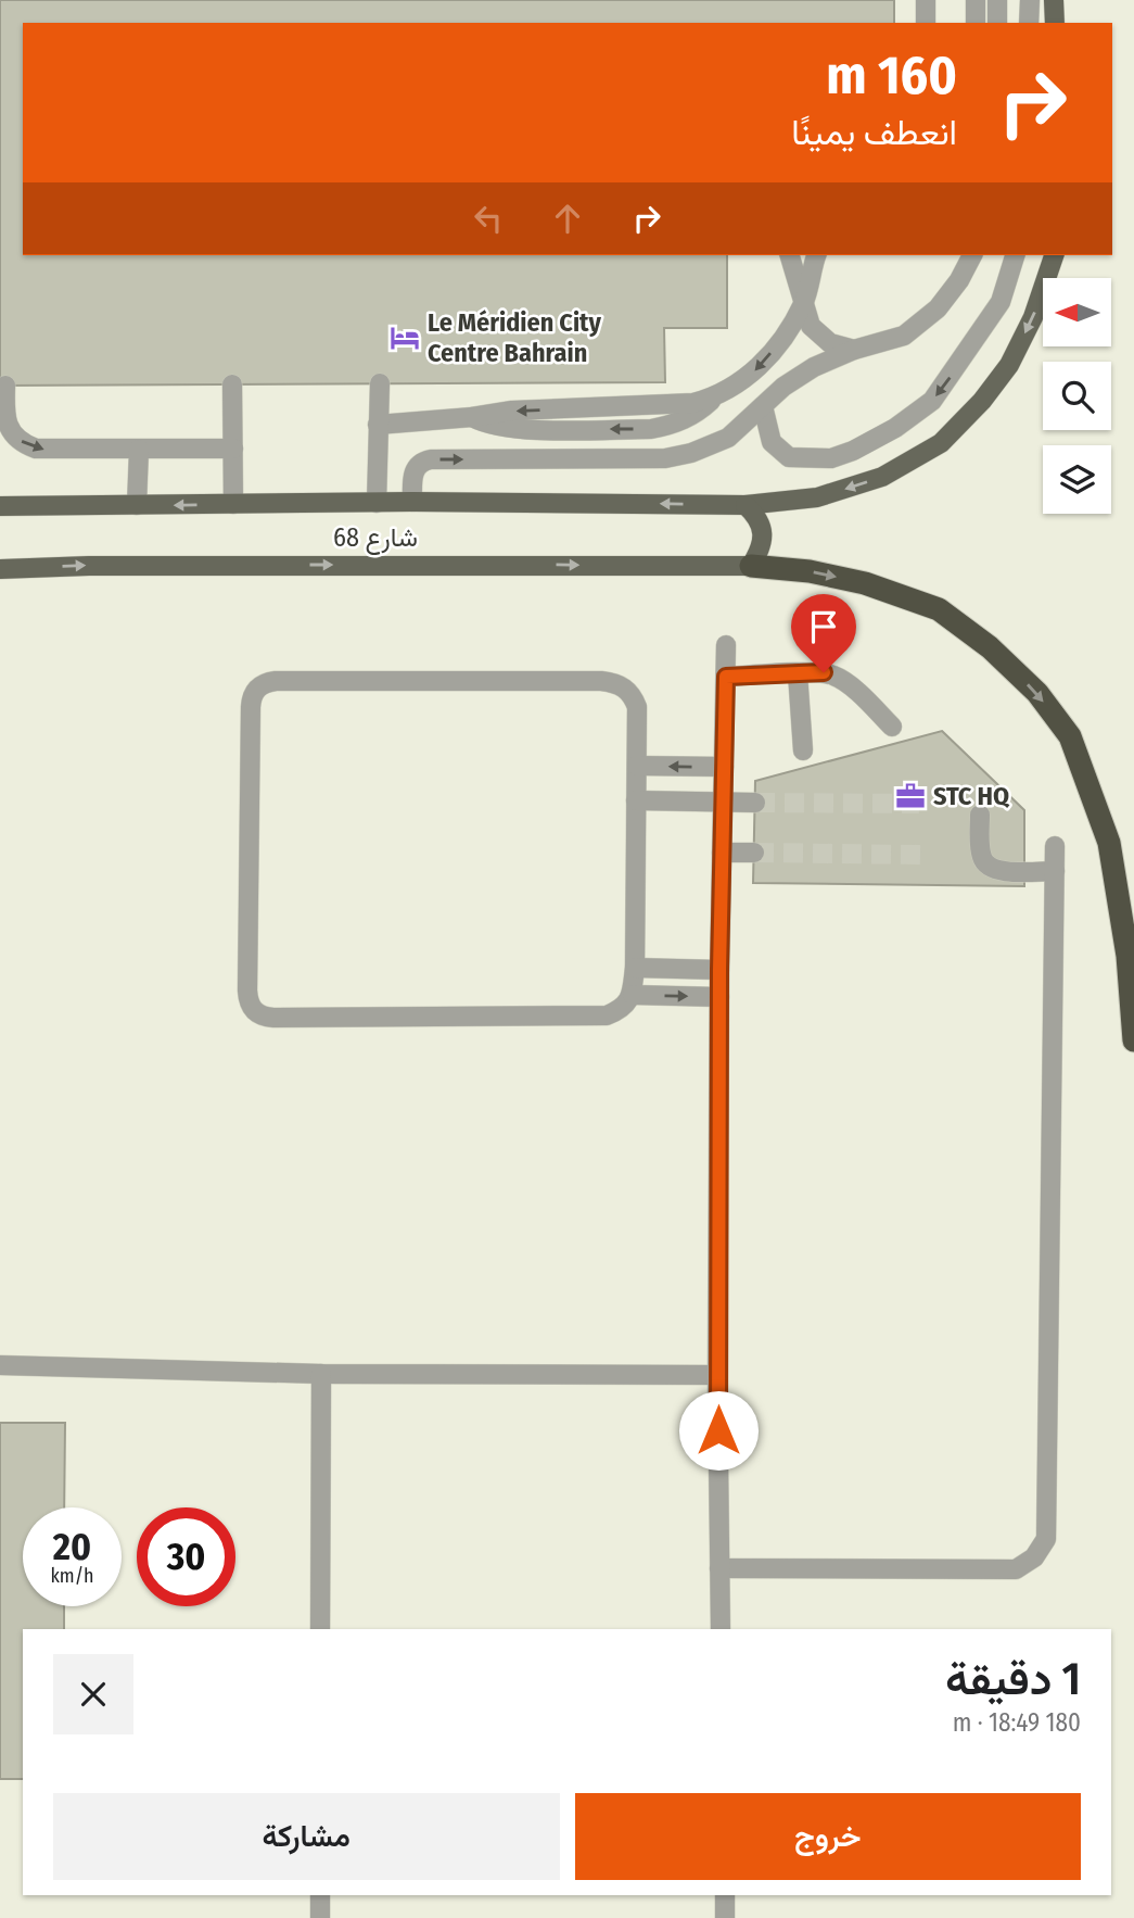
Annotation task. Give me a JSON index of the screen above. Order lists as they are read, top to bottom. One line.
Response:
{"streets":{"main road":["شارع 68"]},"places":{"hotel":["Le Méridien City Centre Bahrain"],"office":["STC HQ"]},"north":"left","page":{"turn":["160 m","انعطف يمينًا"],"speed":"20 km/h","limit":"30","heading":["1 دقيقة","180 m · 18:49"],"buttons":["خروج","مشاركة"]}}
